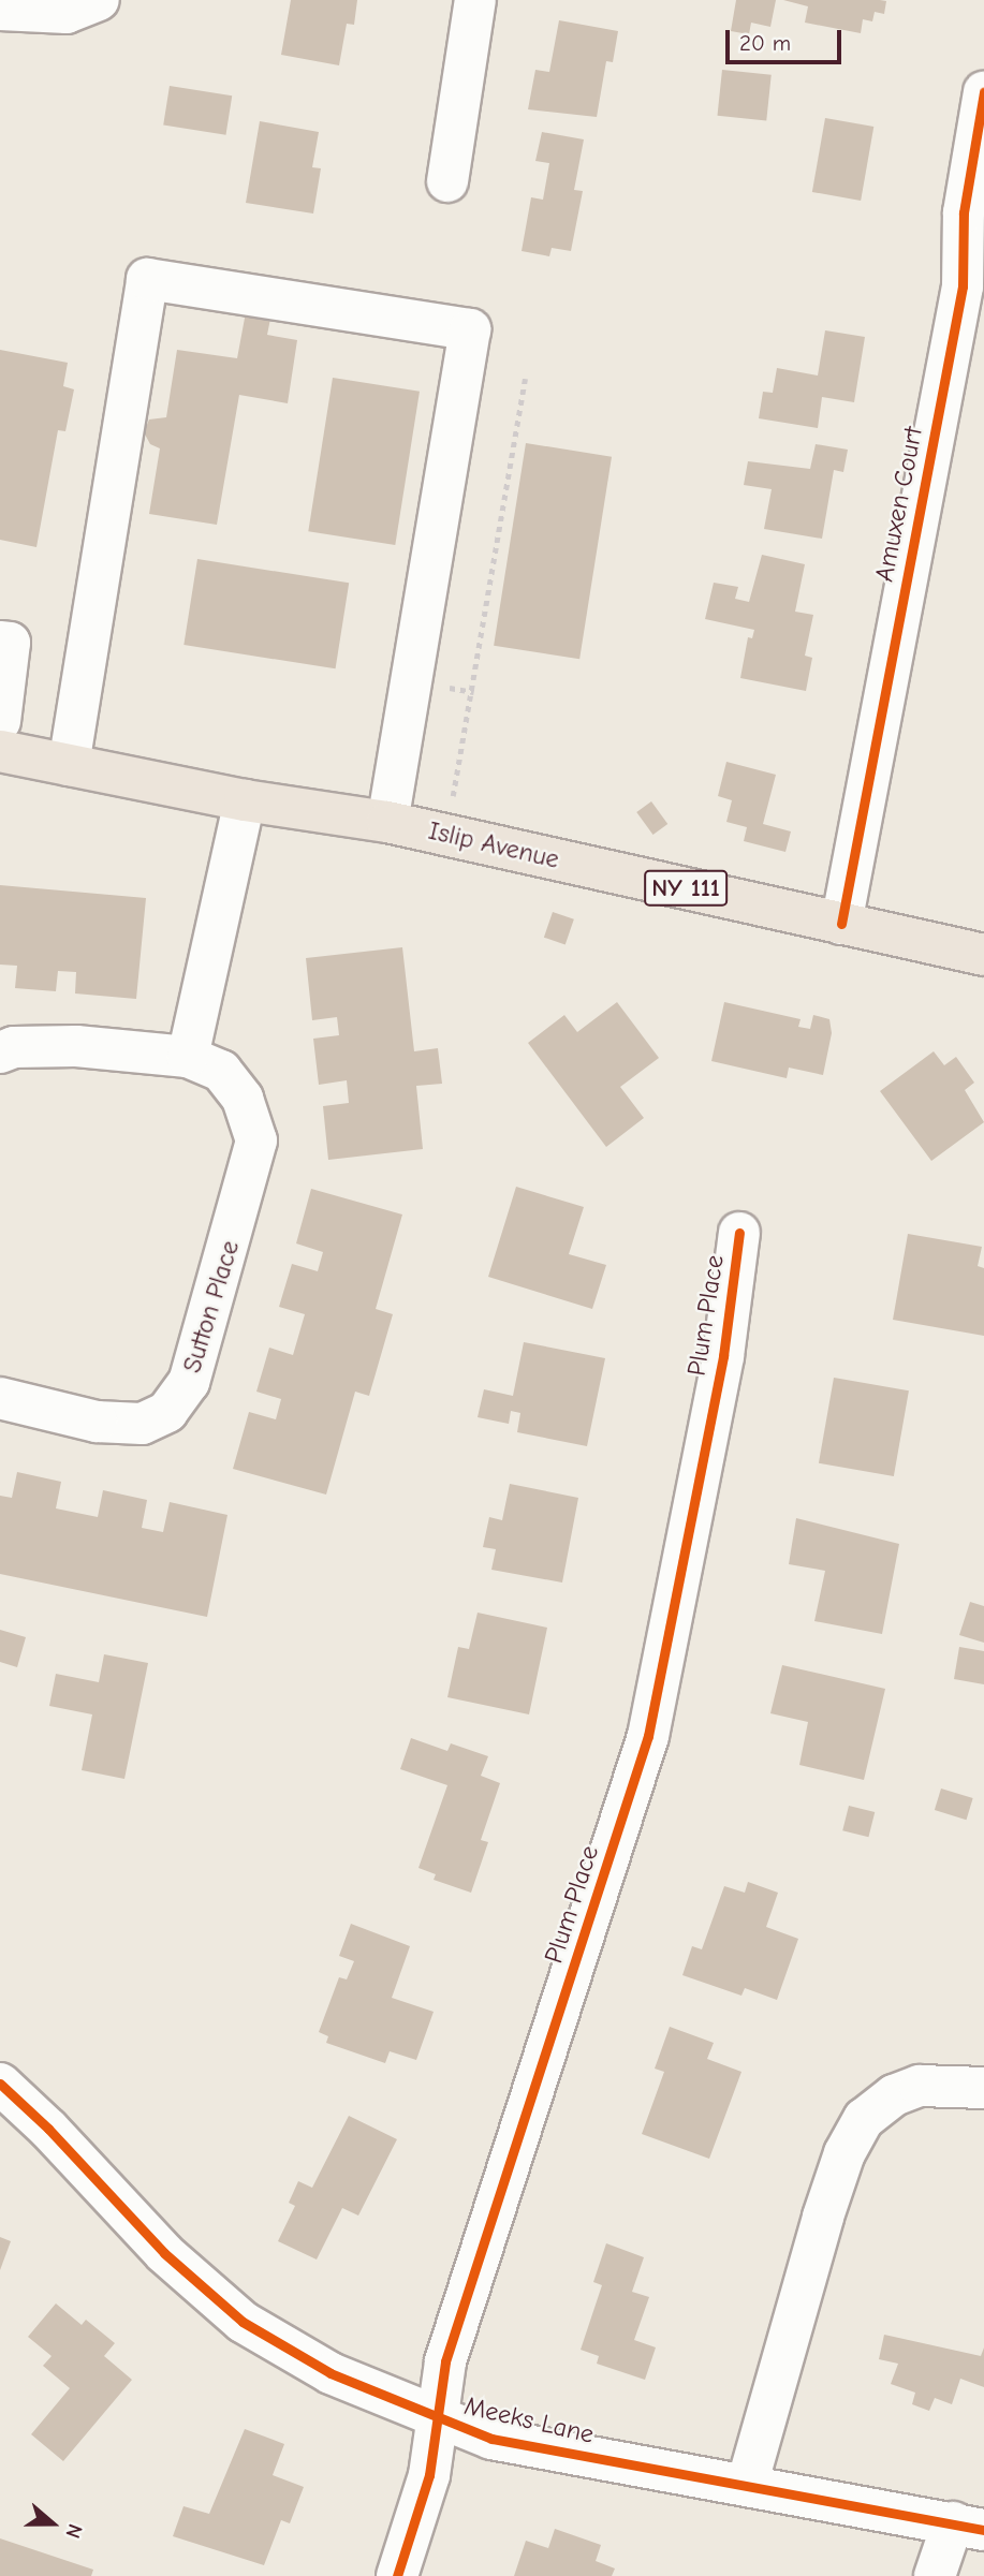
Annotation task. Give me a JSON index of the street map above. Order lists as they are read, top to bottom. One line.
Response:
{"streets":{"main road":["Islip Avenue","NY 111"],"street":["Amuxen Court","Sutton Place","Plum Place","Meeks Lane"]},"crossings":[["Amuxen Court","Islip Avenue"],["Plum Place","Meeks Lane"]],"scale_bar":"20 m","north":"right"}
